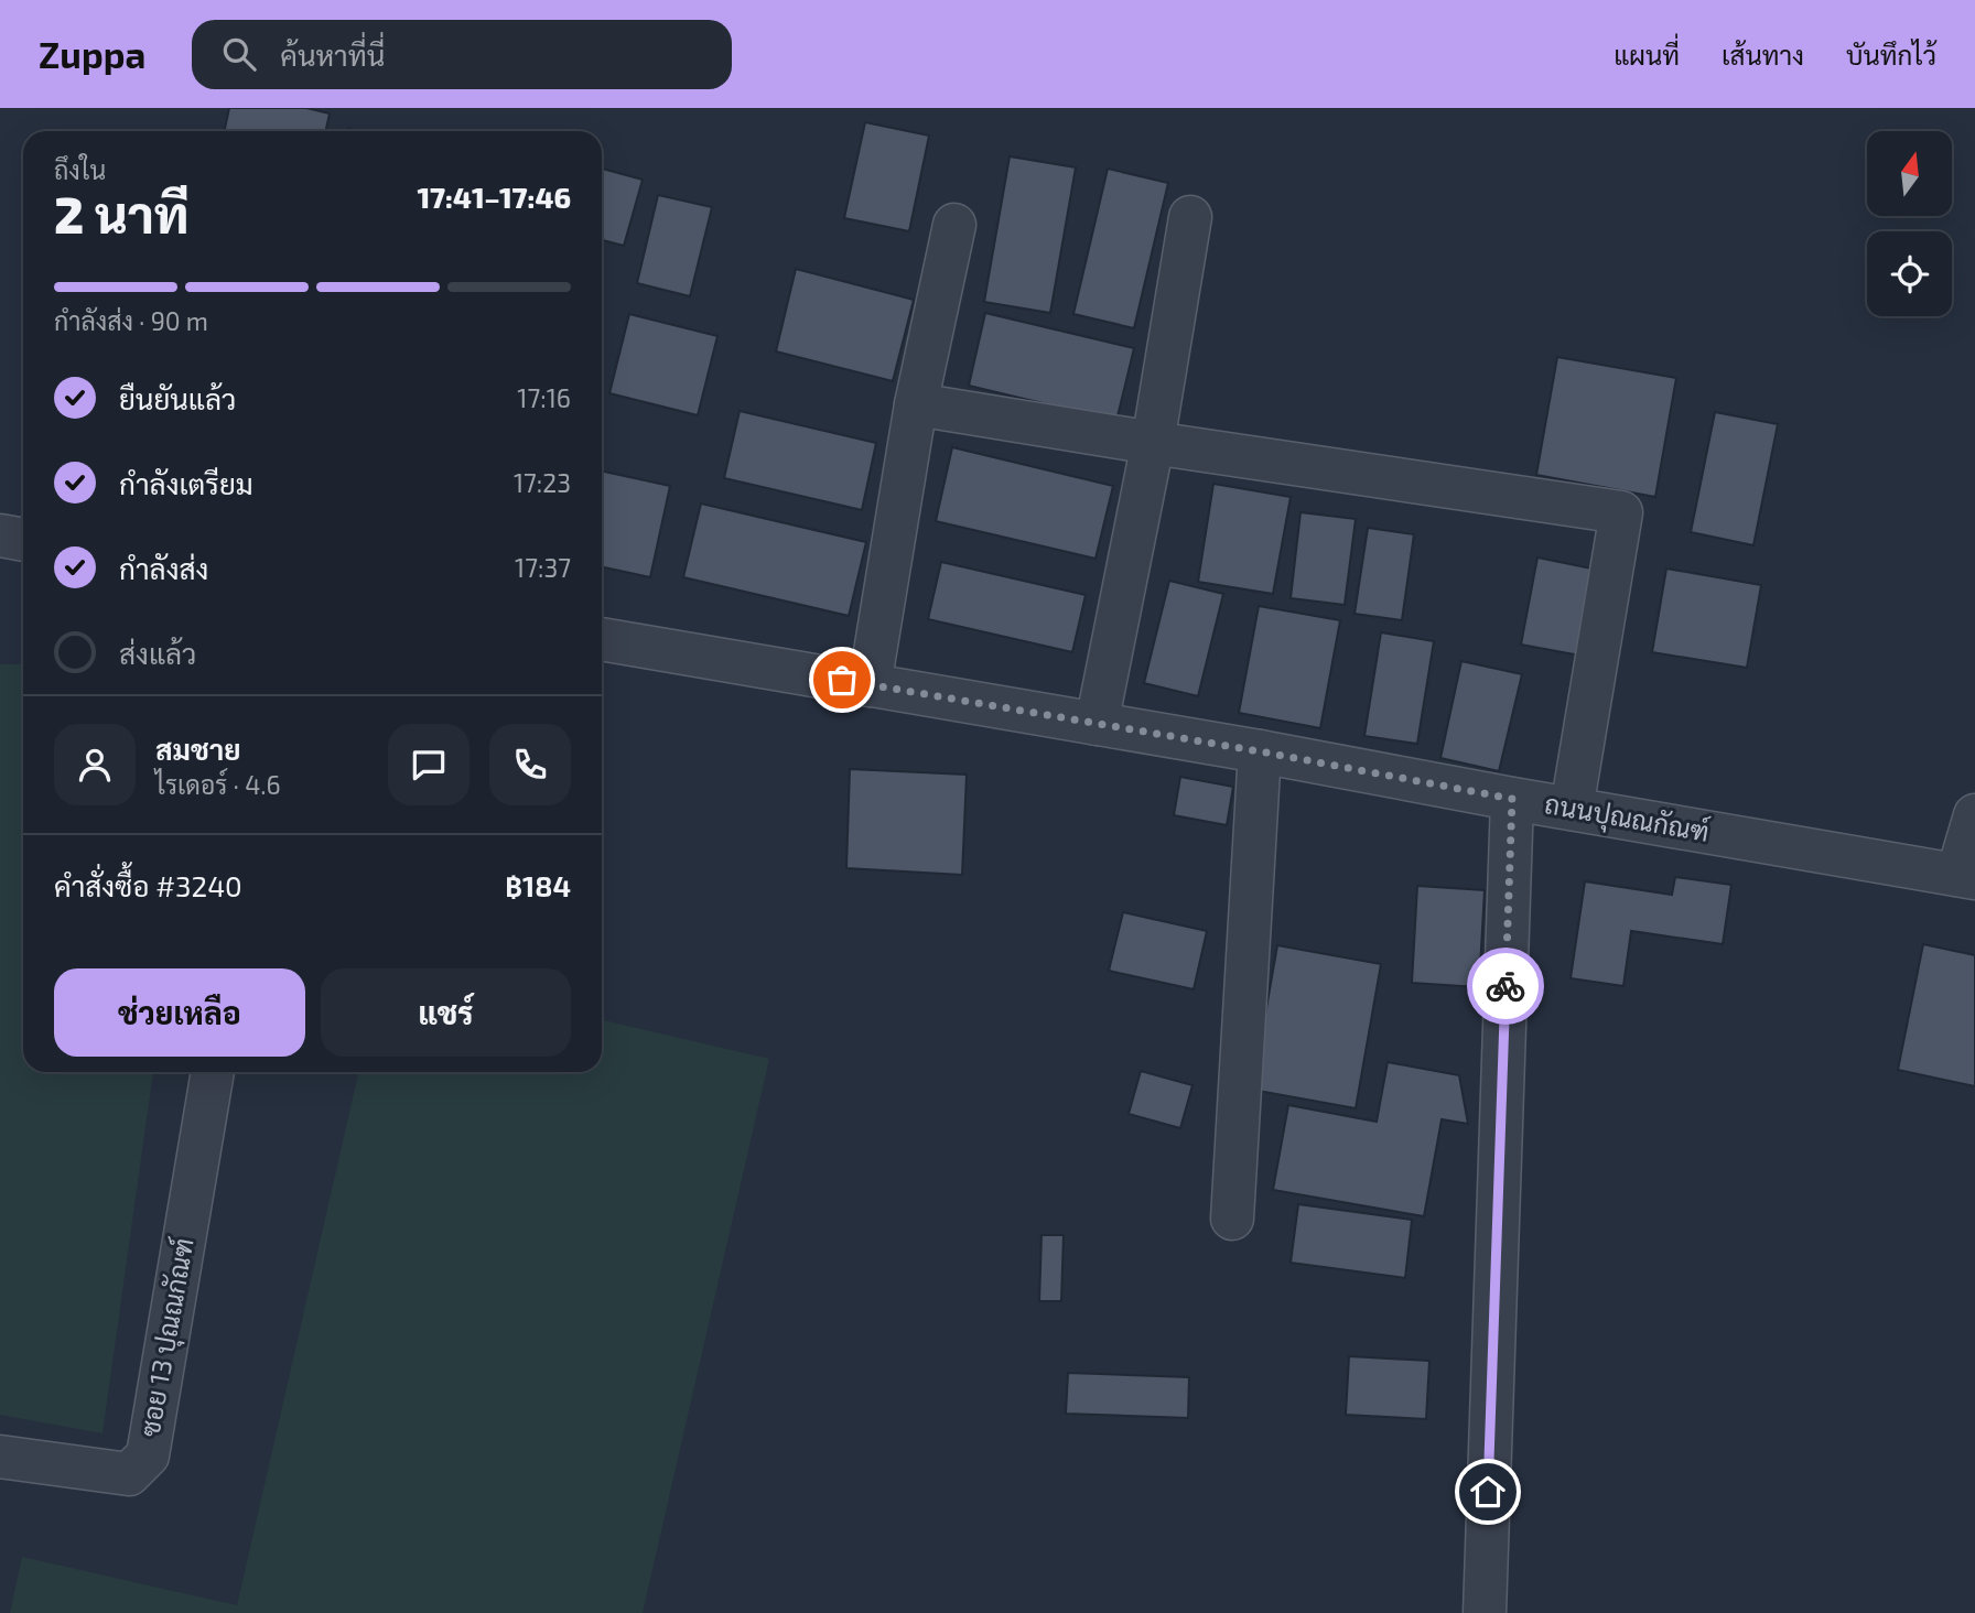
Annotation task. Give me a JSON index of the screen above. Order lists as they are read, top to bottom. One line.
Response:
{"streets":{"street":["ถนนปุณณกัณฑ์","ซอย 13 ปุณณกัณฑ์"]},"north":"top","page":{"header":"Zuppa","search":"ค้นหาที่นี่","nav":["แผนที่","เส้นทาง","บันทึกไว้"],"heading":["2 นาที","ถึงใน","17:41–17:46"],"panel":["สมชาย","ไรเดอร์ · 4.6","คำสั่งซื้อ #3240","฿184"],"bar":"กำลังส่ง · 90 m","list":[["ยืนยันแล้ว","17:16"],["กำลังเตรียม","17:23"],["กำลังส่ง","17:37"],"ส่งแล้ว"],"buttons":["ช่วยเหลือ","แชร์"]}}
